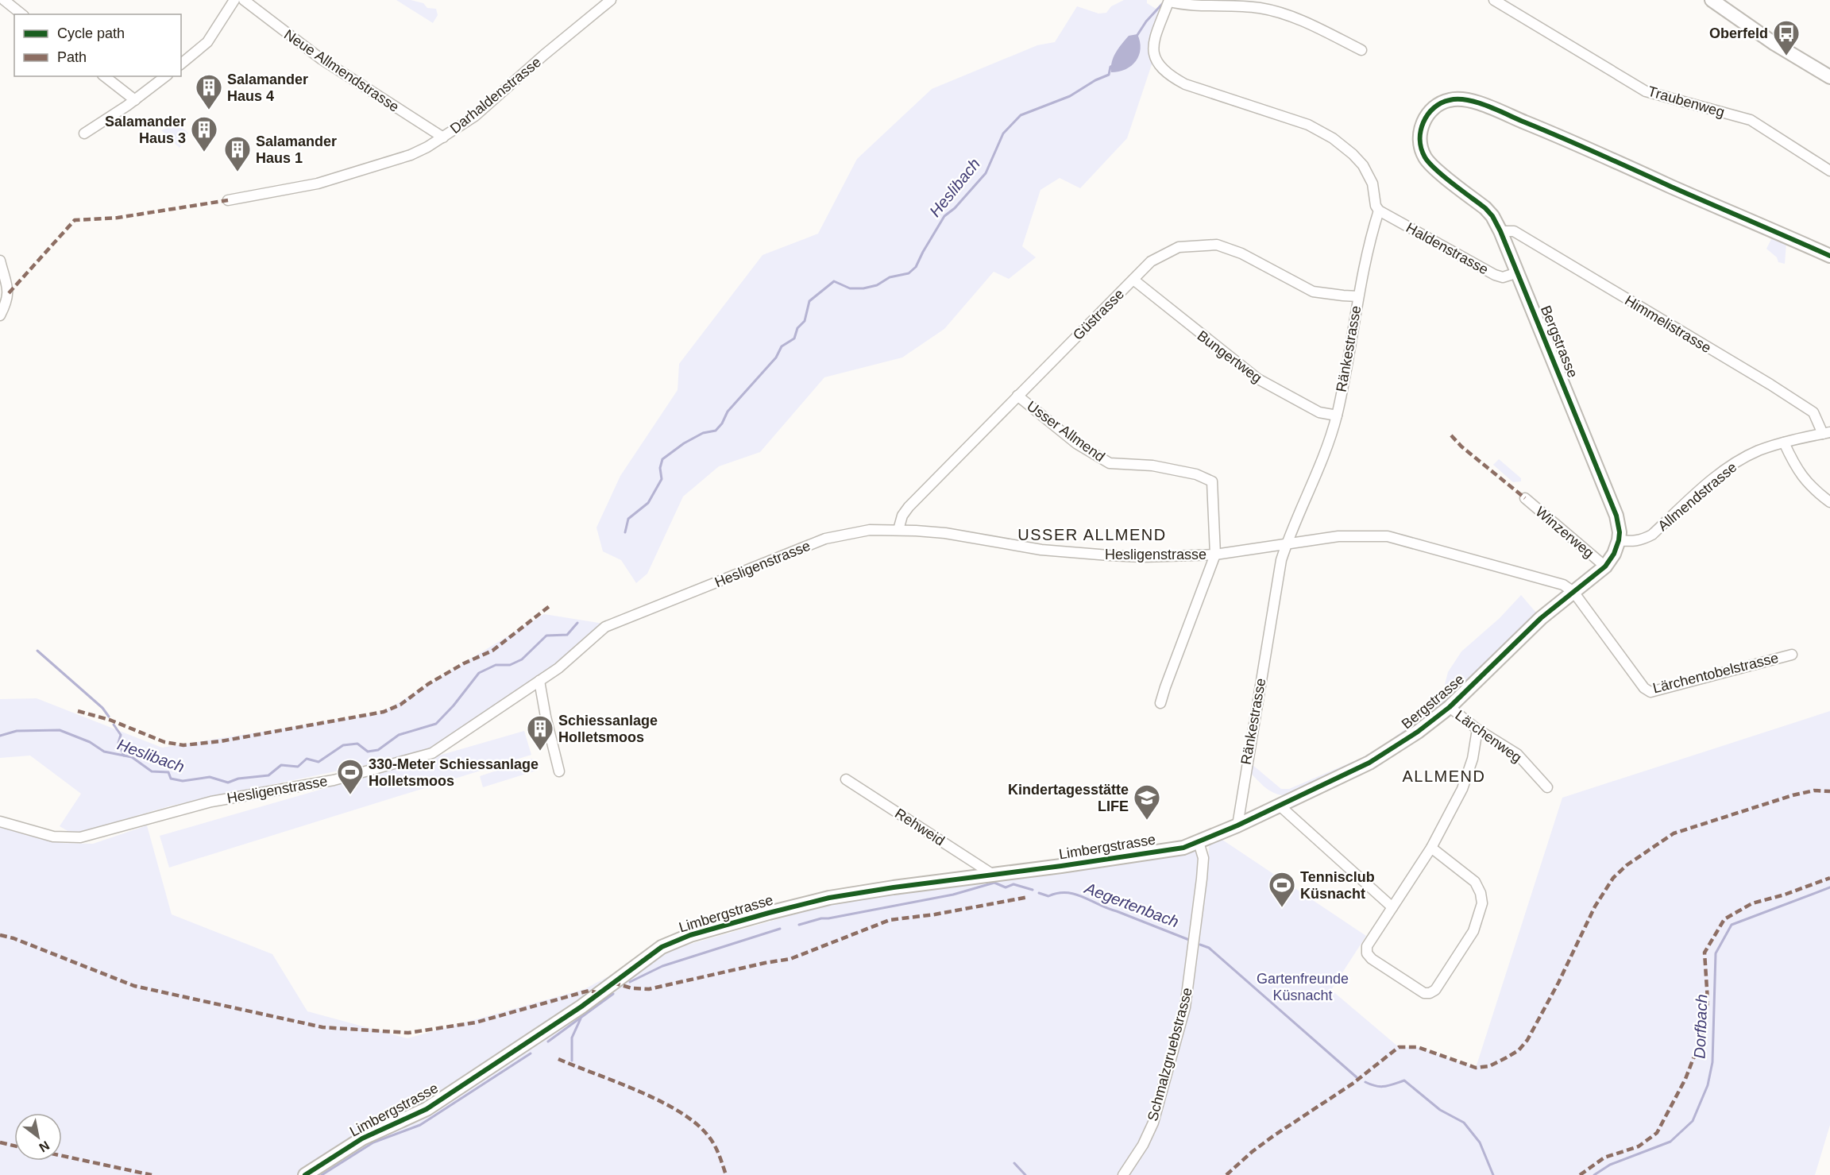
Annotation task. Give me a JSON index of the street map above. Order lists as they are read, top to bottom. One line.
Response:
{"streets":{"street":["Neue Allmendstrasse","Darhaldenstrasse","Traubenweg","Haldenstrasse","Güstrasse","Himmelistrasse","Bergstrasse","Ränkestrasse","Bungertweg","Usser Allmend","Allmendstrasse","Winzerweg","Hesligenstrasse","Lärchentobelstrasse","Lärchenweg","Rehweid","Limbergstrasse","Schmalzgruebstrasse"]},"crossings":[["Neue Allmendstrasse","Darhaldenstrasse"],["Haldenstrasse","Bergstrasse"],["Haldenstrasse","Ränkestrasse"],["Güstrasse","Ränkestrasse"],["Güstrasse","Bungertweg"],["Güstrasse","Usser Allmend"],["Güstrasse","Hesligenstrasse"],["Himmelistrasse","Bergstrasse"],["Himmelistrasse","Allmendstrasse"],["Bergstrasse","Ränkestrasse"],["Bergstrasse","Allmendstrasse"],["Bergstrasse","Winzerweg"],["Bergstrasse","Hesligenstrasse"],["Bergstrasse","Lärchentobelstrasse"],["Bergstrasse","Lärchenweg"],["Bergstrasse","Limbergstrasse"],["Ränkestrasse","Bungertweg"],["Ränkestrasse","Hesligenstrasse"],["Usser Allmend","Hesligenstrasse"],["Hesligenstrasse","Lärchentobelstrasse"],["Rehweid","Limbergstrasse"],["Limbergstrasse","Schmalzgruebstrasse"]],"districts":["USSER ALLMEND","ALLMEND"],"water":["Heslibach","Aegertenbach","Dorfbach"],"parks":["Gartenfreunde Küsnacht"],"places":{"bus stop":["Oberfeld"],"building":["Salamander Haus 4","Salamander Haus 3","Salamander Haus 1","Schiessanlage Holletsmoos"],"sports":["330-Meter Schiessanlage Holletsmoos","Tennisclub Küsnacht"],"school or university":["Kindertagesstätte LIFE"]},"legend":["Cycle path","Path"],"north":"bottom right"}
